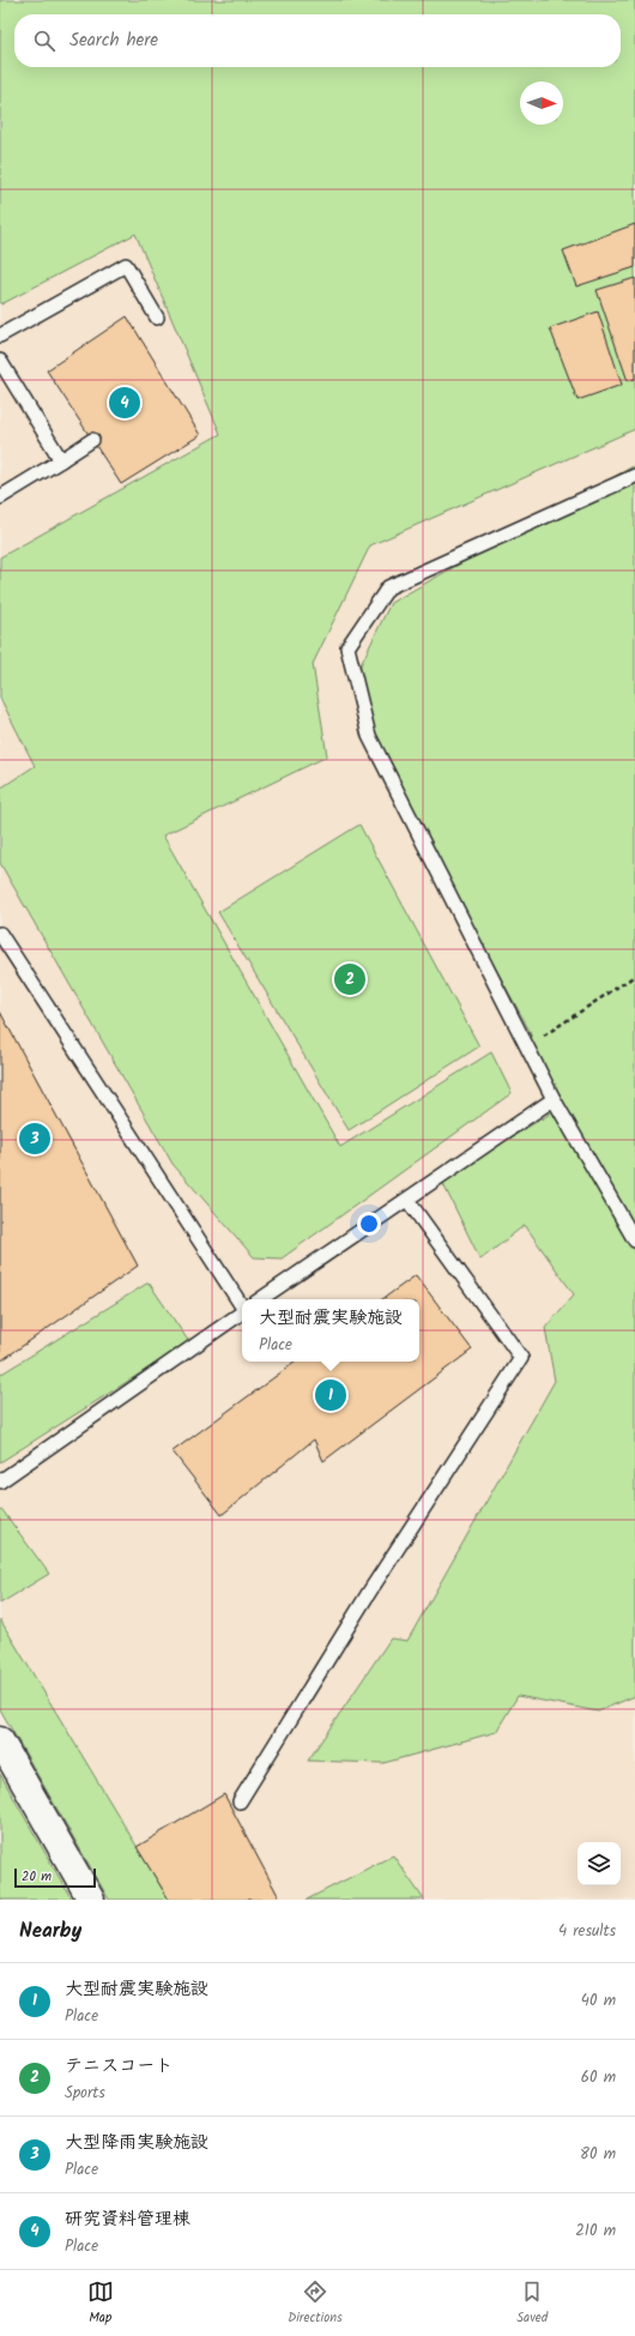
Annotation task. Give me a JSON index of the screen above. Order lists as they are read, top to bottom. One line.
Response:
{"scale_bar":"20 m","north":"right","page":{"search":"Search here","pins":["4","2","3","1"],"popup":["大型耐震実験施設","Place"],"scale":"20 m","heading":["Nearby","4 results"],"list":[{"mark":"1","name":"大型耐震実験施設","note":"Place","value":"40 m"},{"mark":"2","name":"テニスコート","note":"Sports","value":"60 m"},{"mark":"3","name":"大型降雨実験施設","note":"Place","value":"80 m"},{"mark":"4","name":"研究資料管理棟","note":"Place","value":"210 m"}],"nav":["Map","Directions","Saved"]}}
